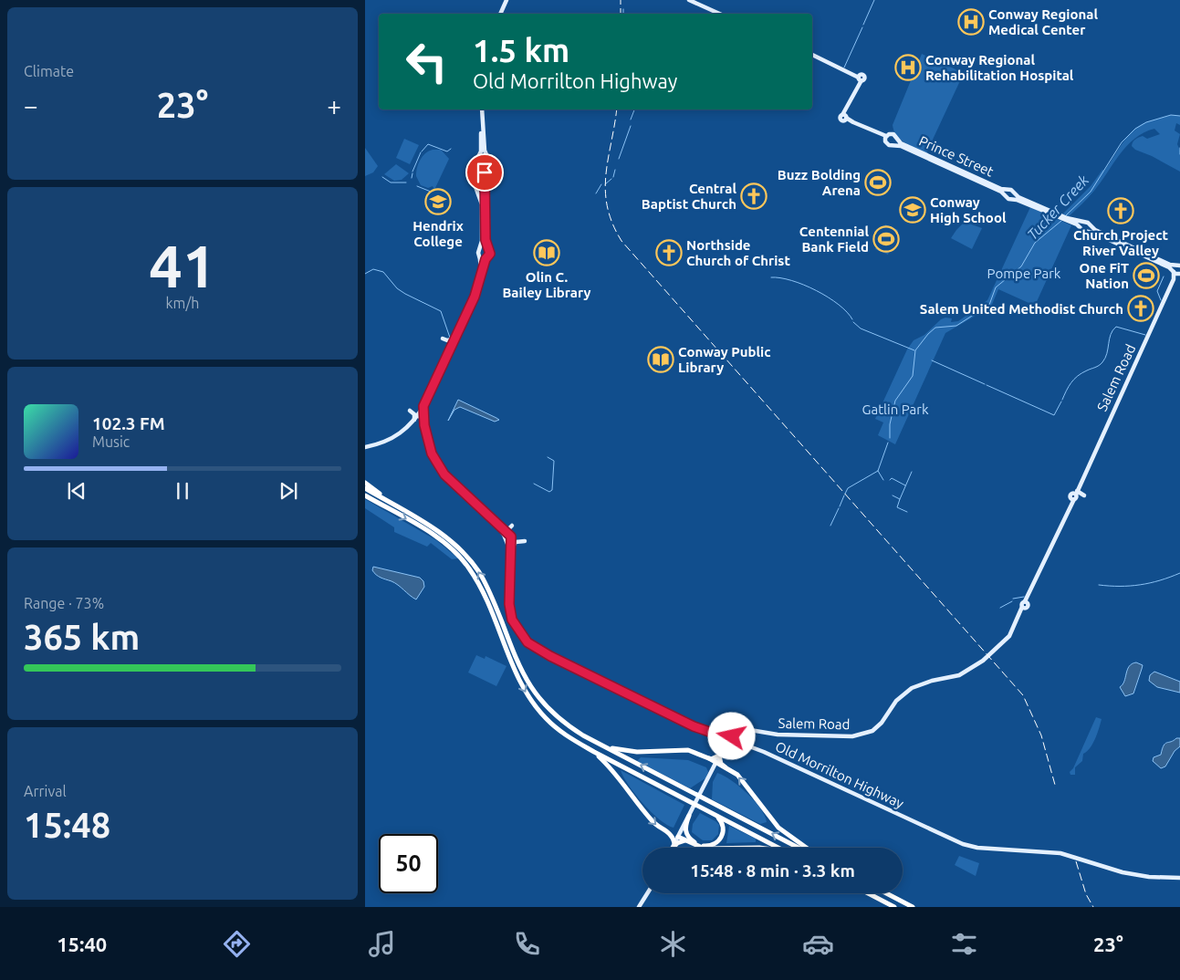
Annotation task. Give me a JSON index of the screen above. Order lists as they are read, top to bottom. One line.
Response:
{"streets":{"main road":["Prince Street","Salem Road","Old Morrilton Highway"]},"crossings":[["Salem Road","Old Morrilton Highway"]],"water":["Tucker Creek"],"parks":["Pompe Park","Gatlin Park"],"places":{"hospital":["Conway Regional Medical Center","Conway Regional Rehabilitation Hospital"],"sports":["Buzz Bolding Arena","Centennial Bank Field","One FiT Nation"],"church":["Central Baptist Church","Church Project River Valley","Northside Church of Christ","Salem United Methodist Church"],"school or university":["Hendrix College","Conway High School"],"library":["Olin C. Bailey Library","Conway Public Library"]},"page":{"tile":["Climate",["41","km/h"],["Range · 73%","365 km"],["Arrival","15:48"]],"turn":["1.5 km","Old Morrilton Highway"],"heat":["−","23°","+"],"song":["102.3 FM","Music"],"limit":"50","trip":"15:48 · 8 min · 3.3 km","tabs":["15:40","23°"]}}
